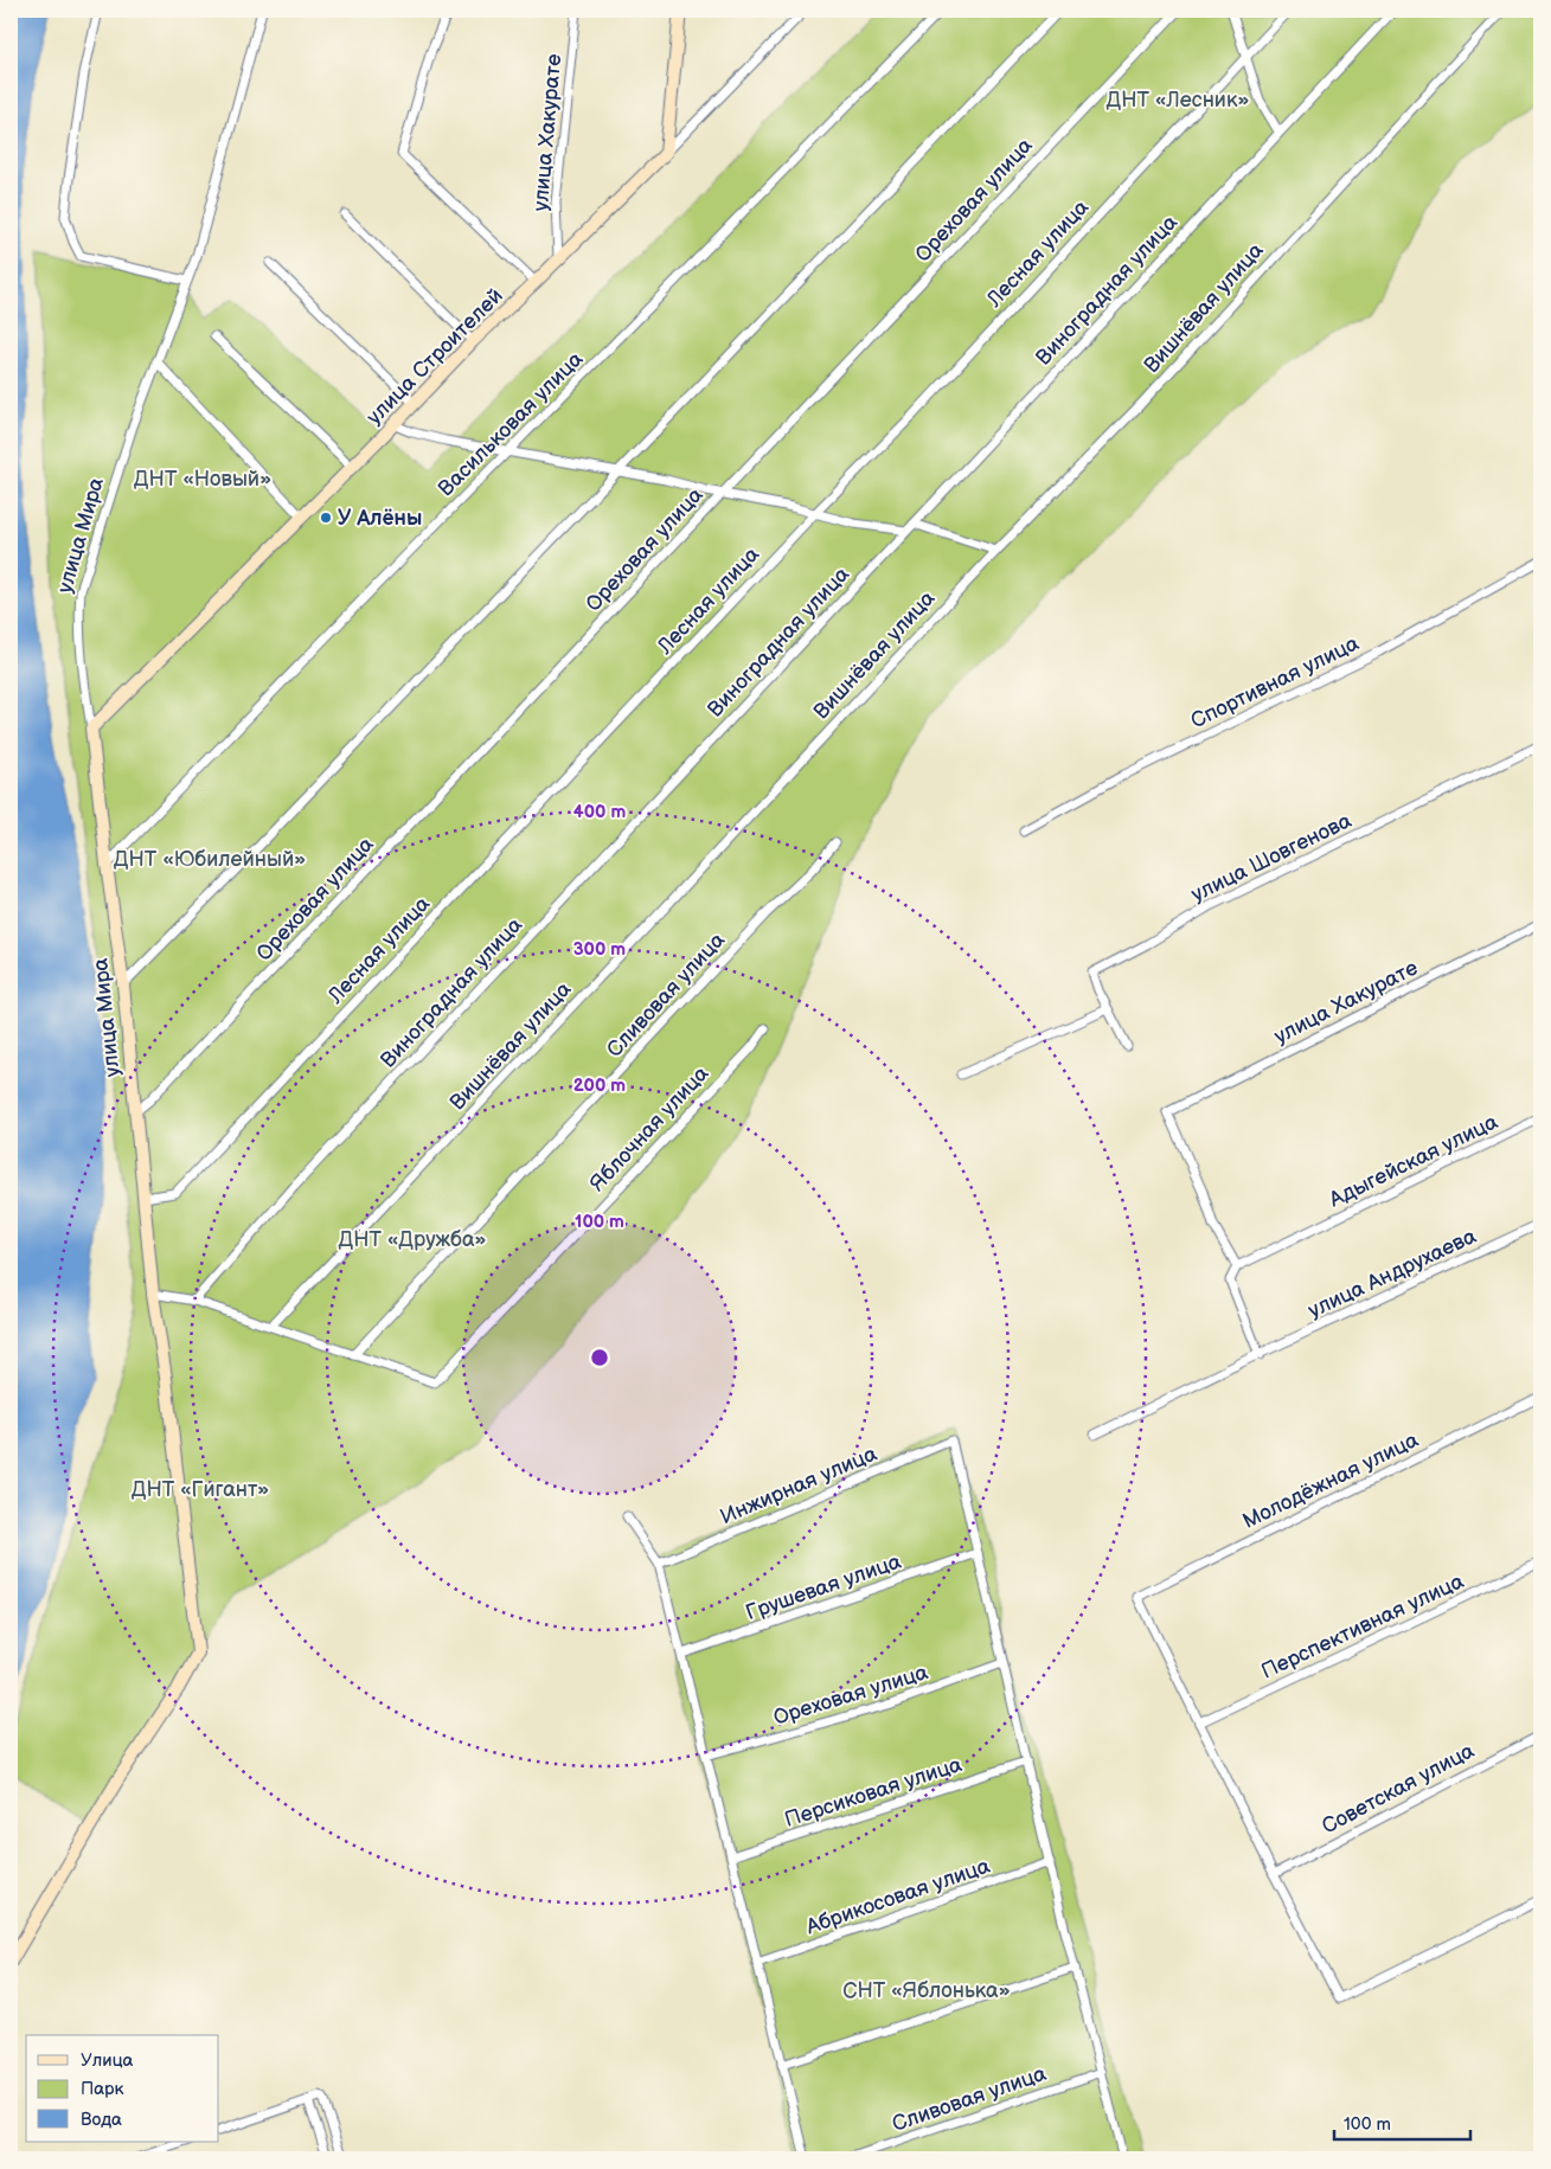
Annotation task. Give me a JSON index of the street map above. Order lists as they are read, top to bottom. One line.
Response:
{"streets":{"street":["улица Хакурате","Ореховая улица","Лесная улица","Виноградная улица","Вишнёвая улица","улица Строителей","Васильковая улица","улица Мира","Спортивная улица","улица Шовгенова","Сливовая улица","Яблочная улица","Адыгейская улица","улица Андрухаева","Молодёжная улица","Инжирная улица","Грушевая улица","Перспективная улица","Советская улица","Персиковая улица","Абрикосовая улица"]},"crossings":[["улица Хакурате","улица Строителей"],["улица Хакурате","Адыгейская улица"],["Ореховая улица","улица Мира"],["Лесная улица","улица Мира"],["улица Строителей","улица Мира"],["Васильковая улица","улица Мира"],["Сливовая улица","Яблочная улица"],["Молодёжная улица","Перспективная улица"],["Инжирная улица","Грушевая улица"]],"parks":["ДНТ «Лесник»","ДНТ «Новый»","ДНТ «Юбилейный»","ДНТ «Дружба»","ДНТ «Гигант»","СНТ «Яблонька»"],"places":["У Алёны"],"legend":["Улица","Парк","Вода"],"scale_bar":"100 m","rings":["400 m","300 m","200 m","100 m"]}
